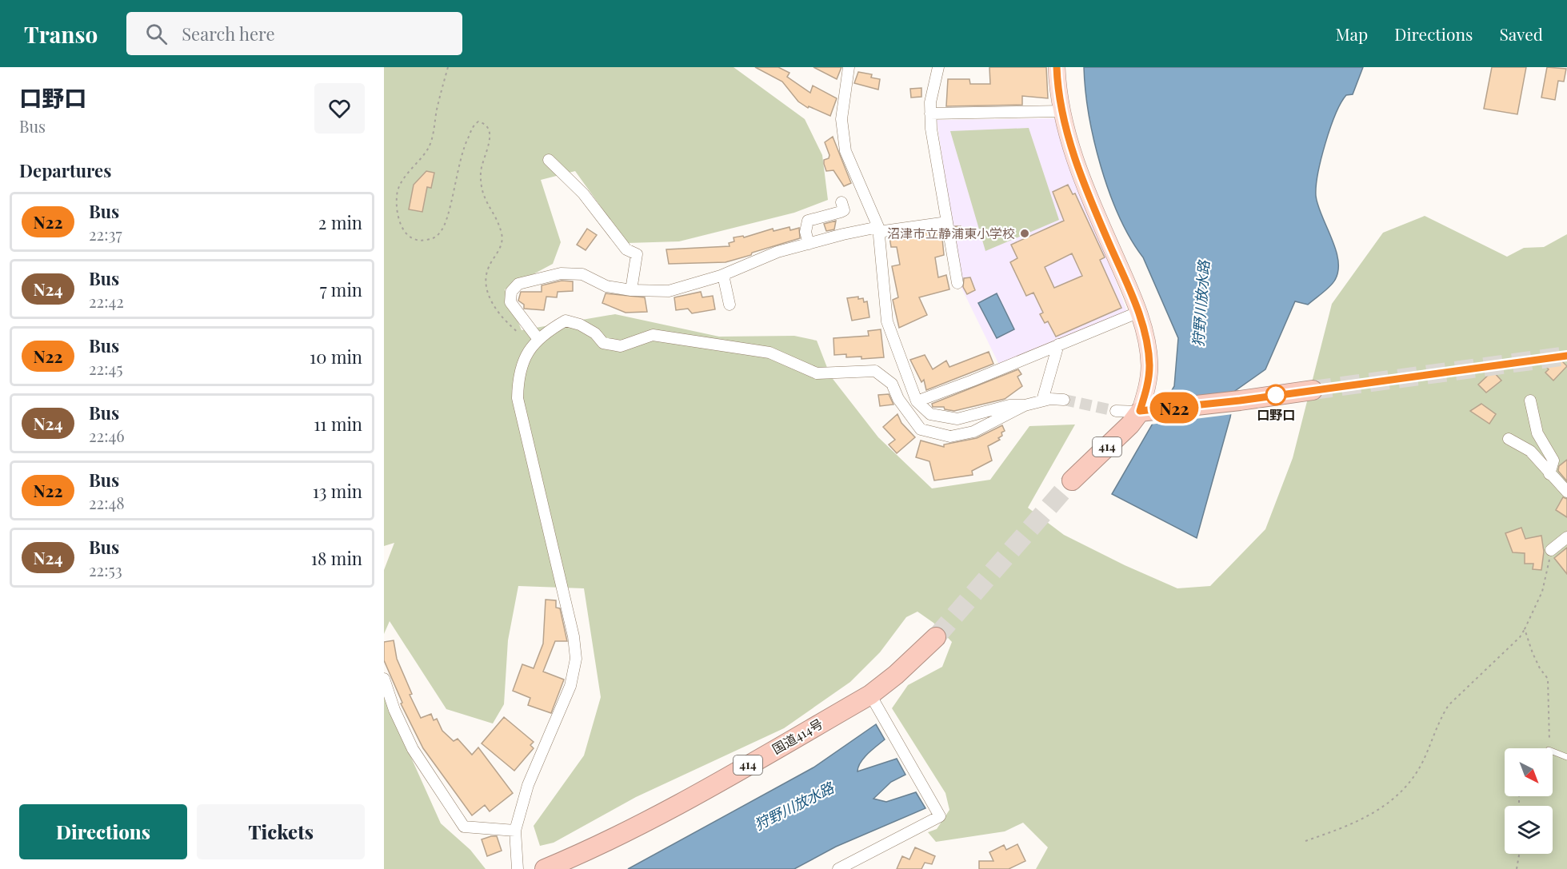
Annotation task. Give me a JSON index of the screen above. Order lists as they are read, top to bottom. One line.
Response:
{"streets":{"highway":["414","国道414号"]},"water":["狩野川放水路"],"places":["沼津市立静浦東小学校","口野口"],"lines":["bus line N22"],"north":"bottom right","page":{"header":"Transo","search":"Search here","nav":["Map","Directions","Saved"],"heading":[["口野口","Bus"],"Departures"],"on_map":"N22","list":[{"mark":"N22","name":"Bus","note":"22:37","value":"2 min"},{"mark":"N24","name":"Bus","note":"22:42","value":"7 min"},{"mark":"N22","name":"Bus","note":"22:45","value":"10 min"},{"mark":"N24","name":"Bus","note":"22:46","value":"11 min"},{"mark":"N22","name":"Bus","note":"22:48","value":"13 min"},{"mark":"N24","name":"Bus","note":"22:53","value":"18 min"}],"buttons":["Directions","Tickets"]}}
